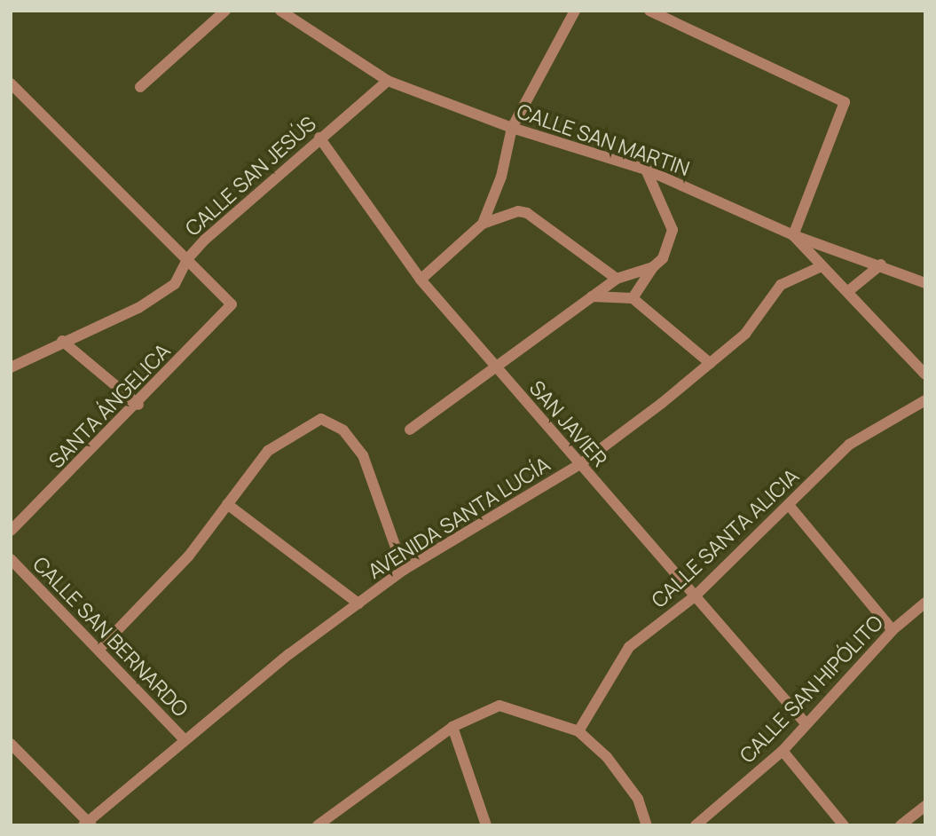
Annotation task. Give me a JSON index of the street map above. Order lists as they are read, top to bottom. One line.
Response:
{"streets":{"street":["CALLE SAN MARTIN","CALLE SAN JESÚS","SANTA ÁNGELICA","SAN JAVIER","AVENIDA SANTA LUCÍA","CALLE SANTA ALICIA","CALLE SAN BERNARDO","CALLE SAN HIPÓLITO"]},"crossings":[["CALLE SAN MARTIN","CALLE SAN JESÚS"],["CALLE SAN JESÚS","SANTA ÁNGELICA"],["CALLE SAN JESÚS","SAN JAVIER"],["SAN JAVIER","AVENIDA SANTA LUCÍA"],["SAN JAVIER","CALLE SANTA ALICIA"],["SAN JAVIER","CALLE SAN HIPÓLITO"],["AVENIDA SANTA LUCÍA","CALLE SAN BERNARDO"]]}
